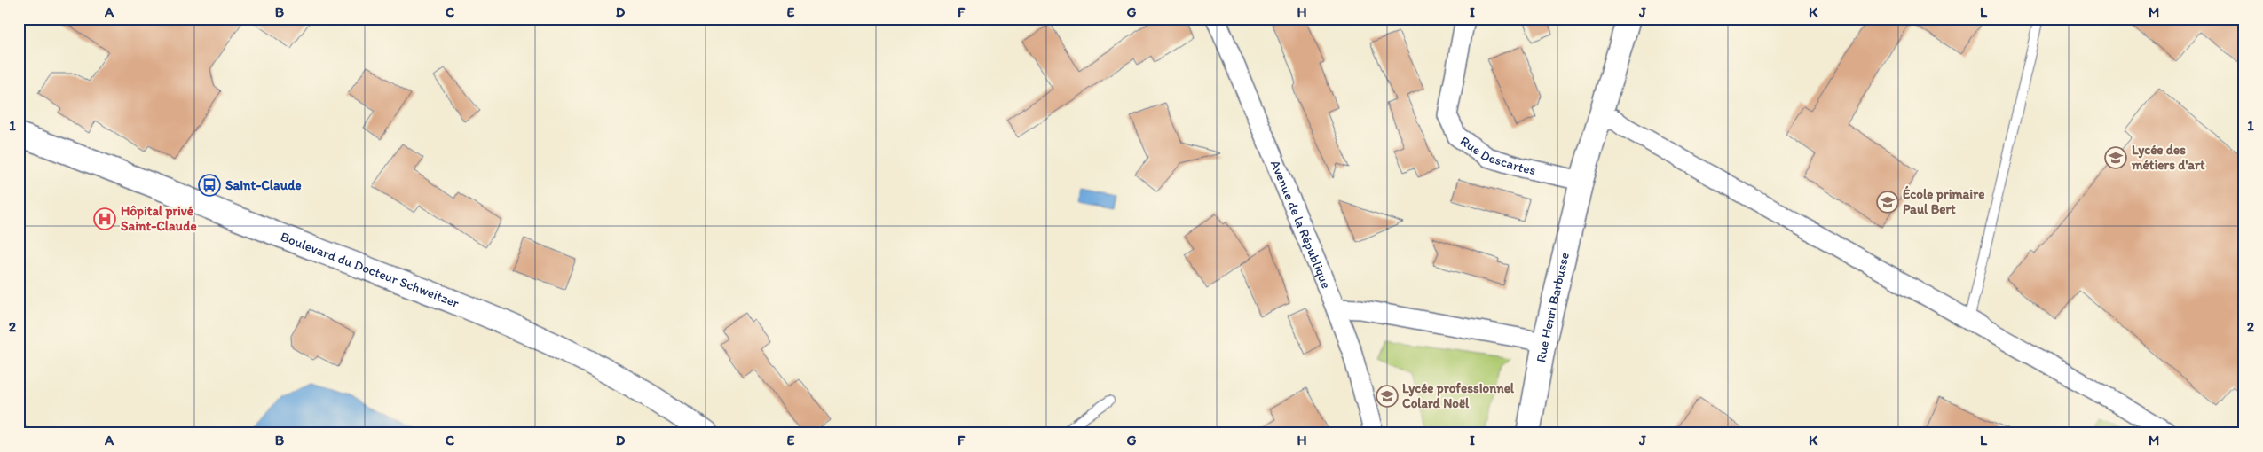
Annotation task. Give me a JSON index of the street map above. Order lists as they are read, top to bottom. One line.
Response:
{"streets":{"street":["Rue Descartes","Avenue de la République","Boulevard du Docteur Schweitzer","Rue Henri Barbusse"]},"crossings":[["Rue Descartes","Rue Henri Barbusse"]],"places":{"school or university":["Lycée des métiers d'art","École primaire Paul Bert","Lycée professionnel Colard Noël"],"bus stop":["Saint-Claude"],"hospital":["Hôpital privé Saint-Claude"]},"grid":{"columns":["A","B","C","D","E","F","G","H","I","J","K","L","M"],"rows":["1","2"]}}
